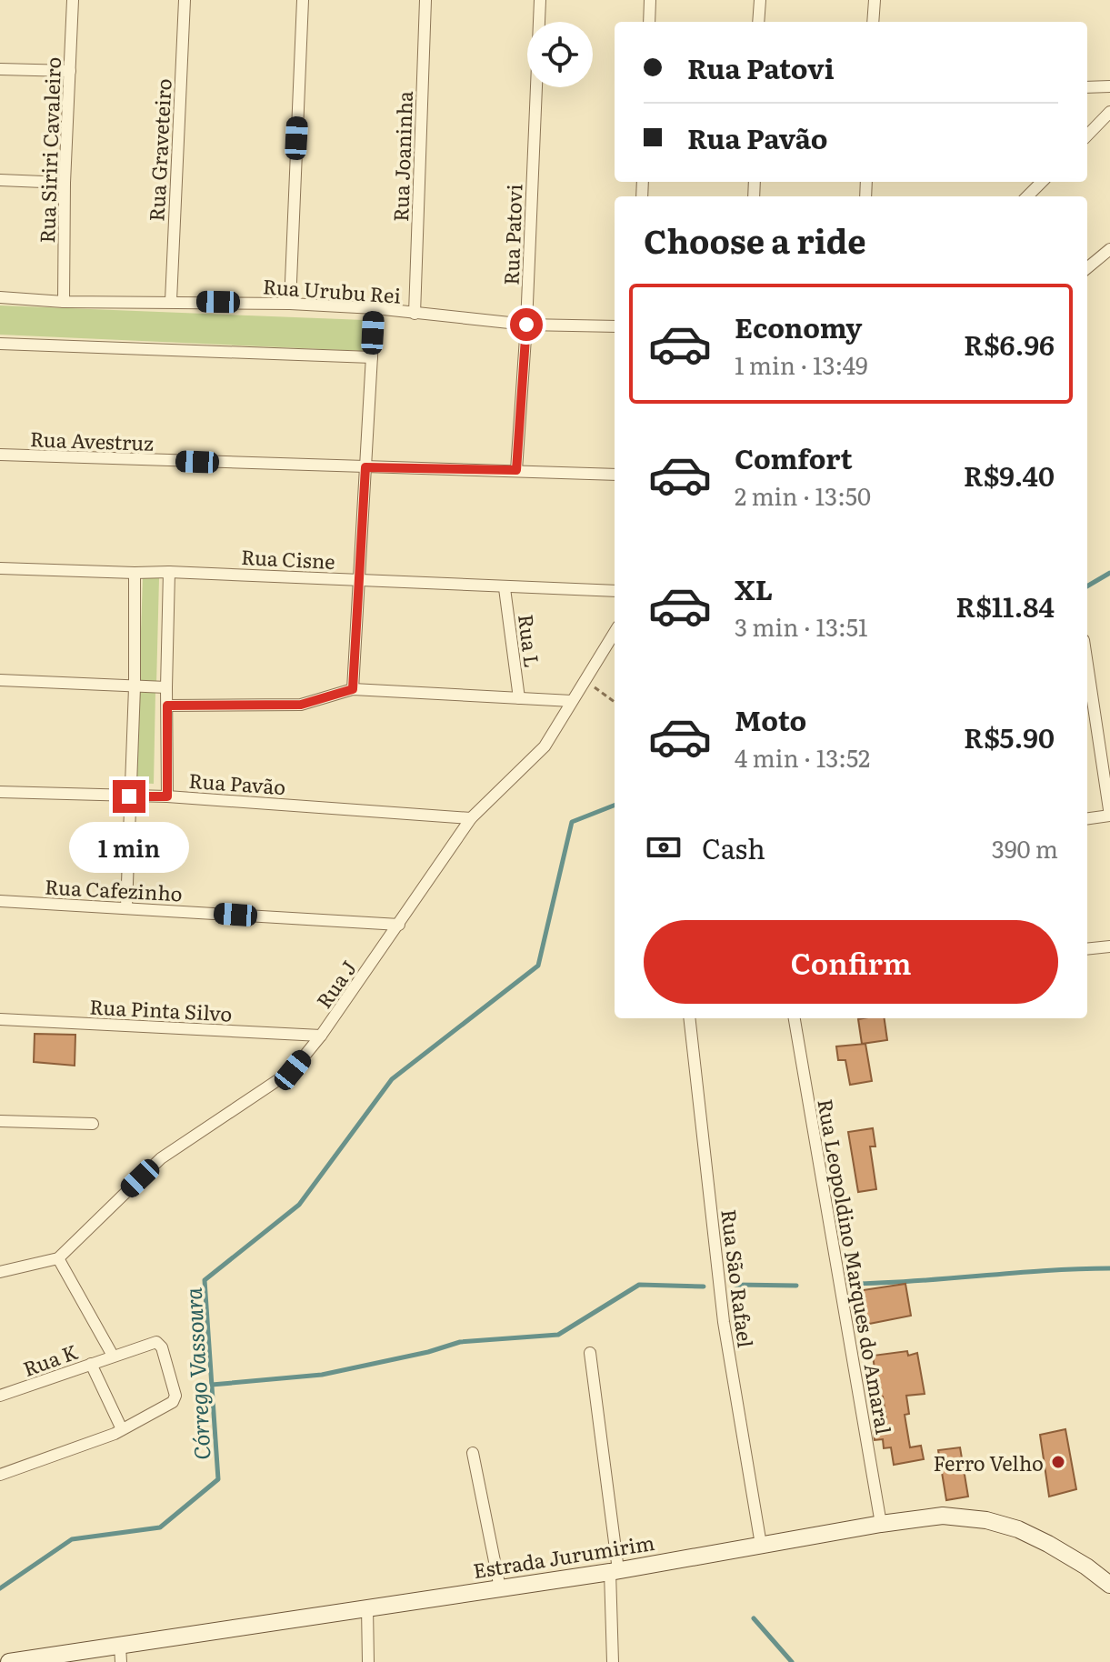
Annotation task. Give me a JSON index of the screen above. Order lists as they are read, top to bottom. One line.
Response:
{"streets":{"main road":["Estrada Jurumirim"],"street":["Rua Siriri Cavaleiro","Rua Graveteiro","Rua Joaninha","Rua Patovi","Rua Urubu Rei","Rua Avestruz","Rua Cisne","Rua L","Rua Pavão","Rua Cafezinho","Rua J","Rua Pinta Silvo","Rua Leopoldino Marques do Amaral","Rua São Rafael","Rua K"]},"crossings":[["Rua Siriri Cavaleiro","Rua Urubu Rei"],["Rua Graveteiro","Rua Urubu Rei"],["Rua Joaninha","Rua Urubu Rei"],["Rua Patovi","Rua Urubu Rei"],["Rua Patovi","Rua Avestruz"],["Rua Cisne","Rua L"],["Rua Pavão","Rua J"],["Rua Cafezinho","Rua J"],["Rua J","Rua Pinta Silvo"],["Rua Leopoldino Marques do Amaral","Estrada Jurumirim"],["Rua São Rafael","Estrada Jurumirim"]],"water":["Córrego Vassoura"],"places":["Ferro Velho"],"page":{"banner":["Rua Patovi","Rua Pavão"],"heading":"Choose a ride","list":[{"name":"Economy","note":"1 min · 13:49","value":"R$6.96"},{"name":"Comfort","note":"2 min · 13:50","value":"R$9.40"},{"name":"XL","note":"3 min · 13:51","value":"R$11.84"},{"name":"Moto","note":"4 min · 13:52","value":"R$5.90"}],"pay":["Cash","390 m"],"bubble":"1 min","buttons":"Confirm"}}
